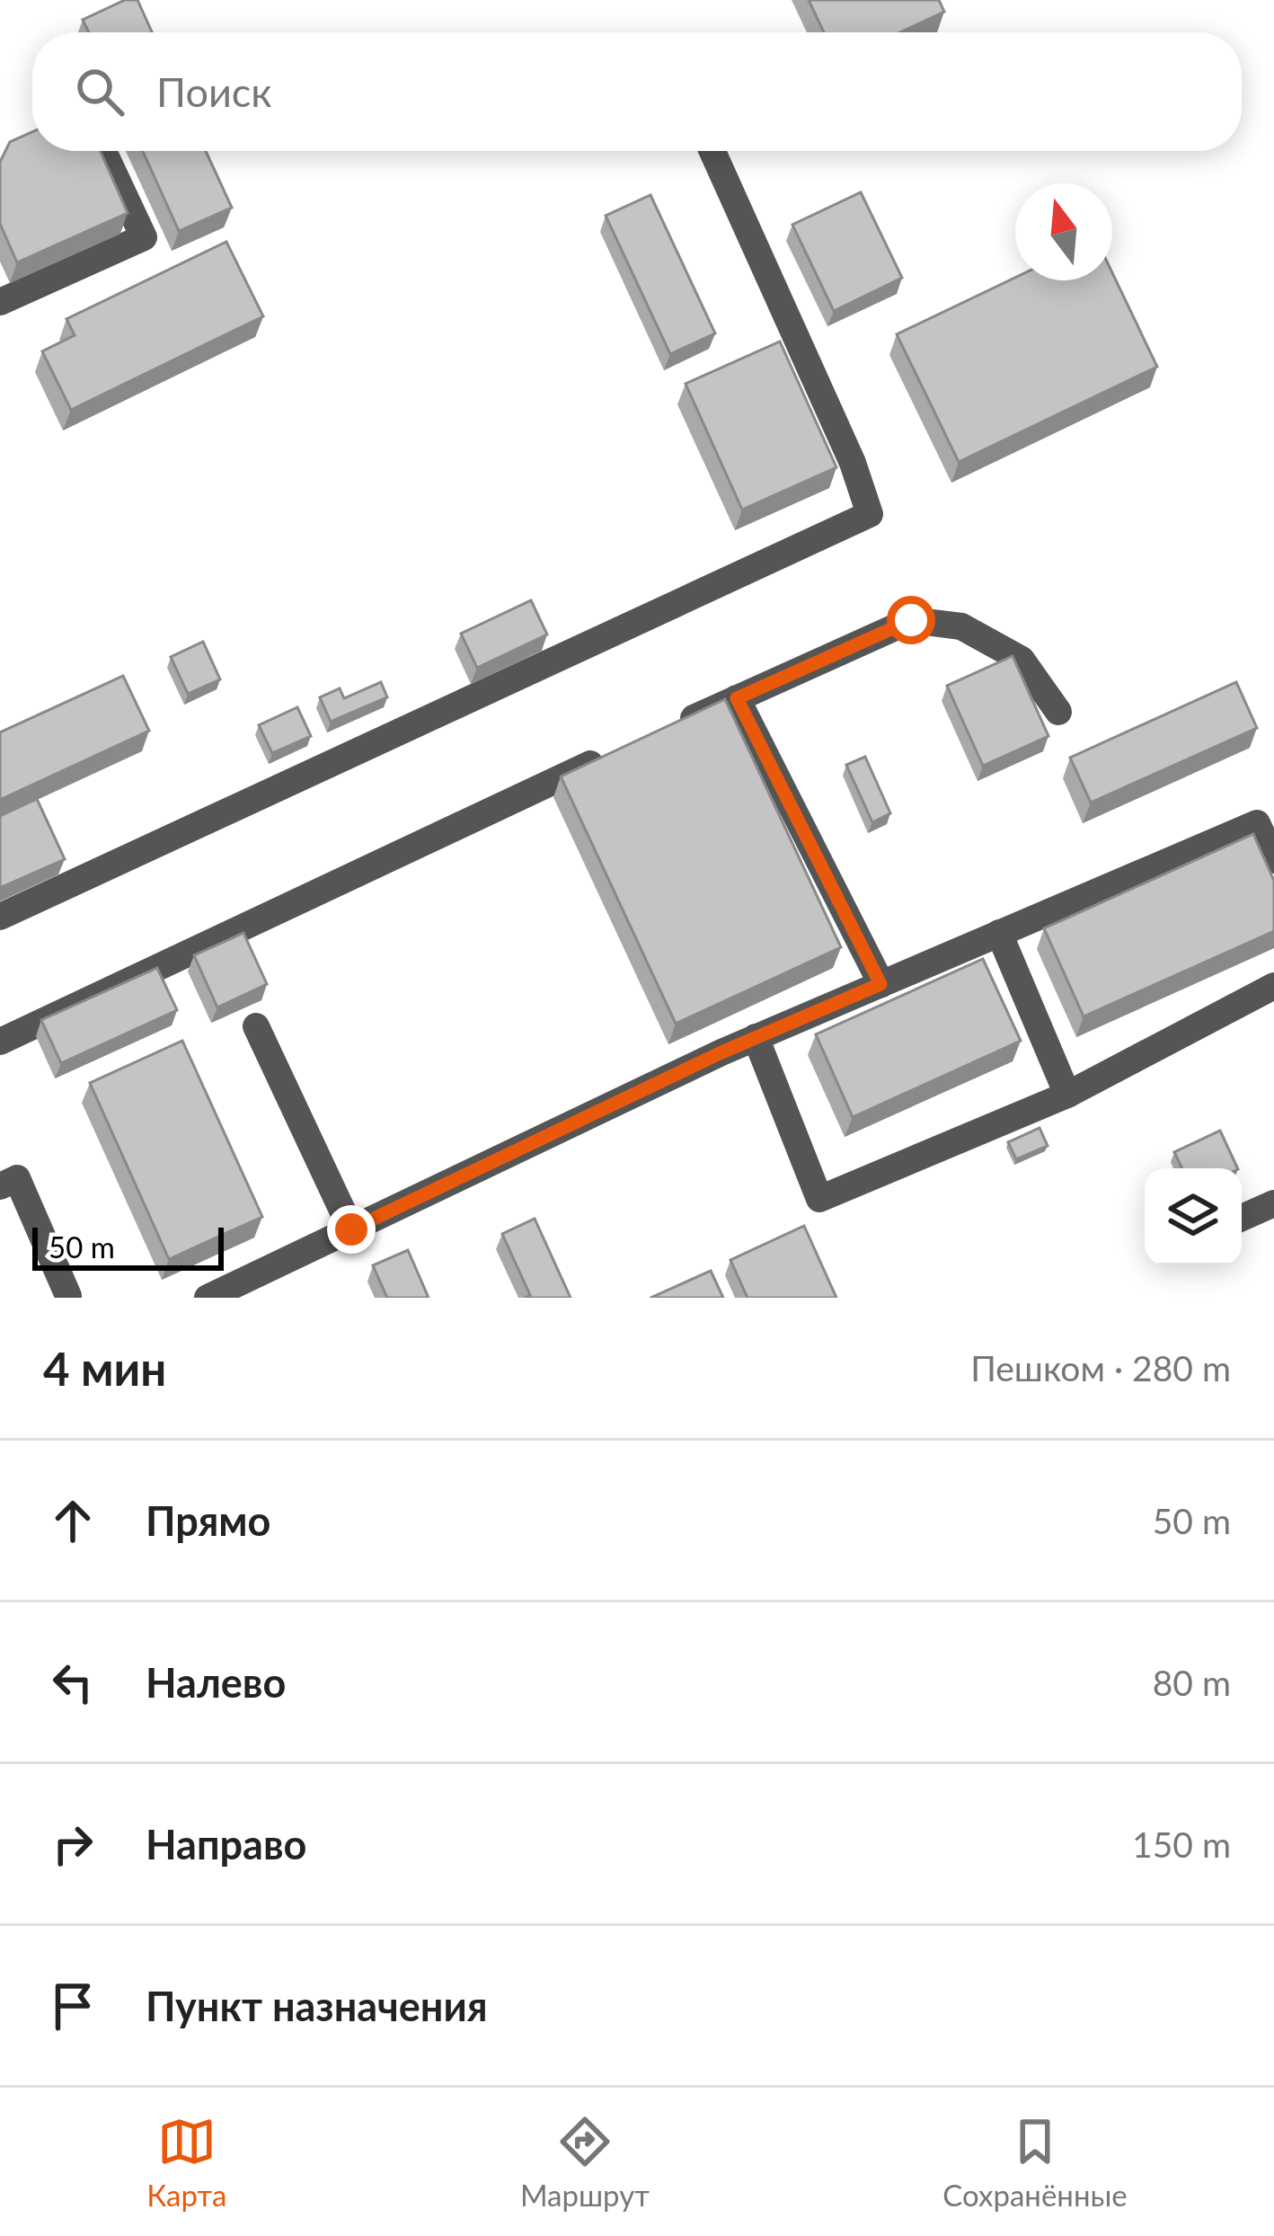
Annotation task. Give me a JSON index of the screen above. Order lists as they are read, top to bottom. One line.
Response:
{"scale_bar":"50 m","north":"top","page":{"search":"Поиск","scale":"50 m","heading":["4 мин","Пешком · 280 m"],"list":[["Прямо","50 m"],["Налево","80 m"],["Направо","150 m"],"Пункт назначения"],"nav":["Карта","Маршрут","Сохранённые"]}}
